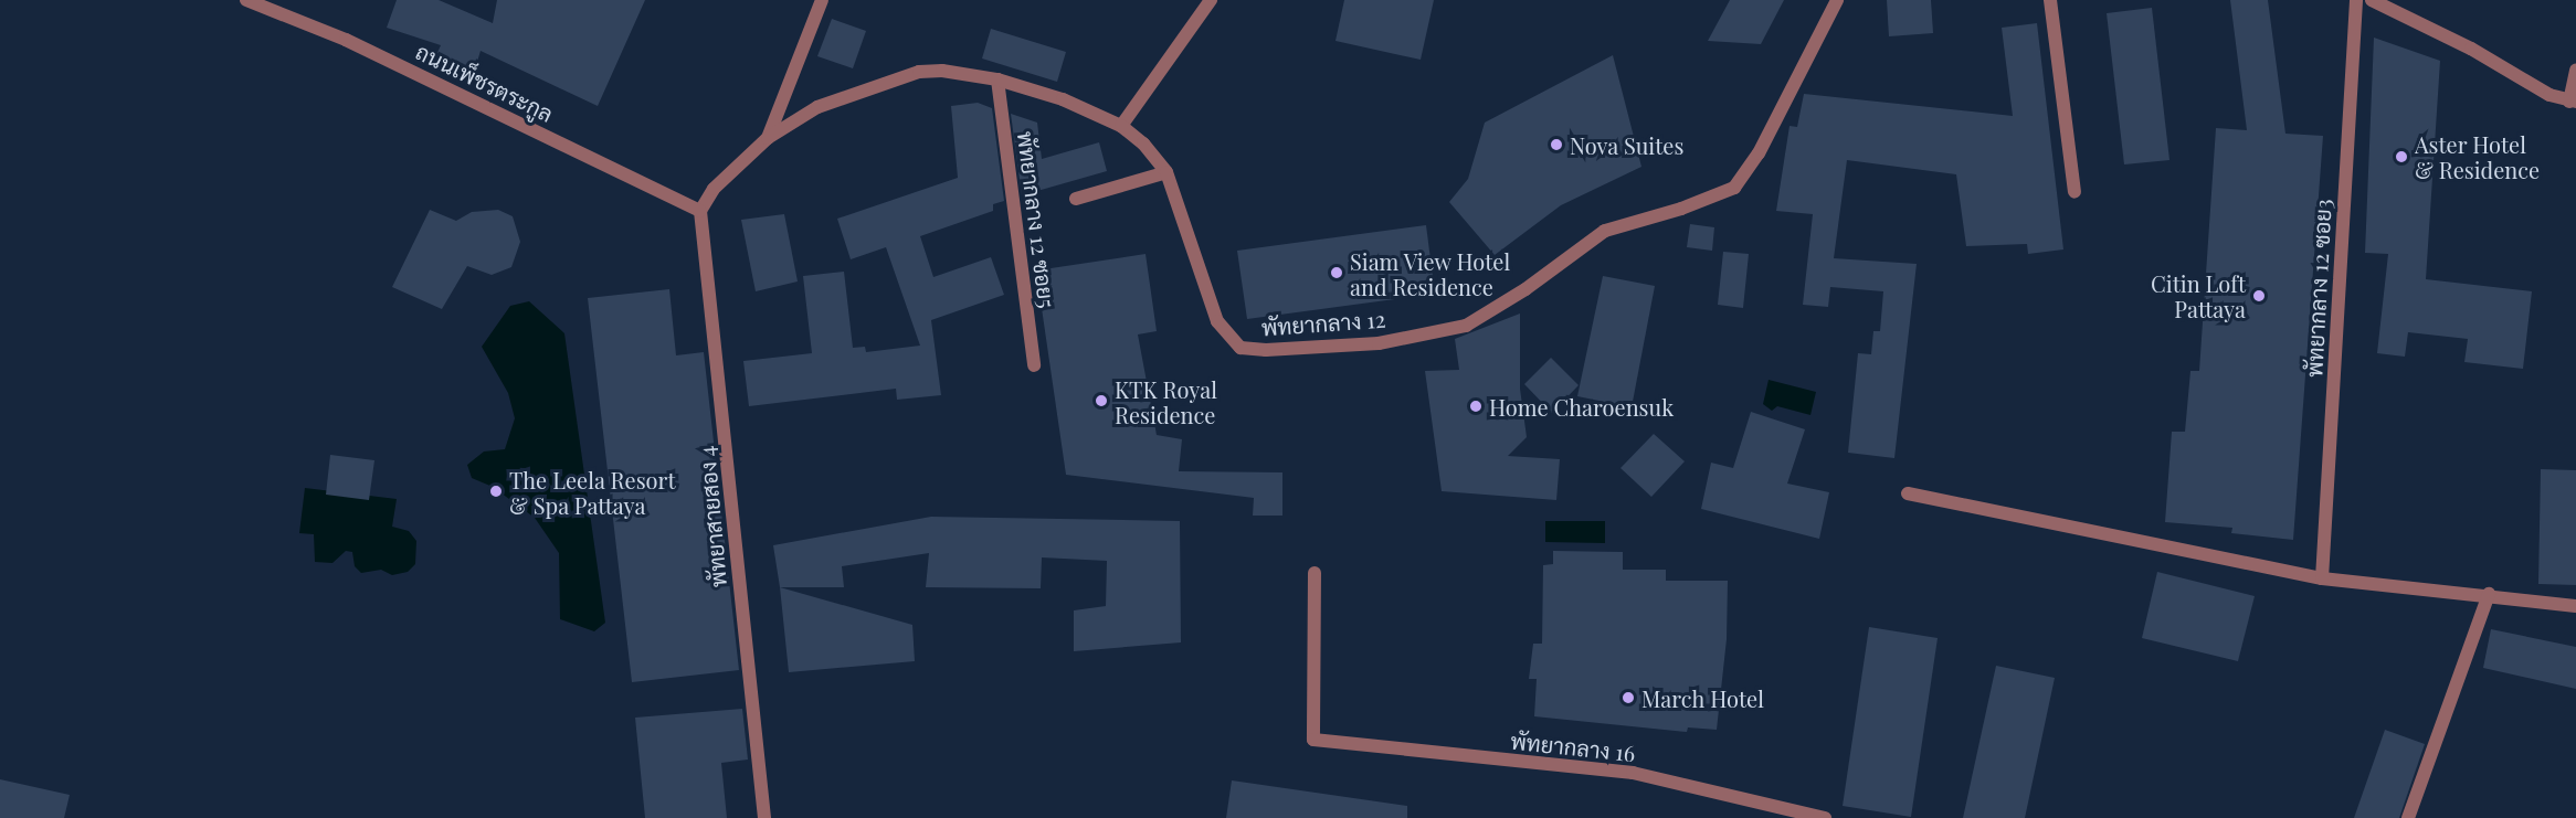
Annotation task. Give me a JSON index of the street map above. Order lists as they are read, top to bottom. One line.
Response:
{"streets":{"street":["ถนนเพ็ชรตระกูล","พัทยากลาง 12 ซอย5","พัทยากลาง 12 ซอย3","พัทยากลาง 12","พัทยาสายสอง 4","พัทยากลาง 16"]},"crossings":[["ถนนเพ็ชรตระกูล","พัทยากลาง 12"],["ถนนเพ็ชรตระกูล","พัทยาสายสอง 4"],["พัทยากลาง 12 ซอย5","พัทยากลาง 12"],["พัทยากลาง 12","พัทยาสายสอง 4"]],"places":["Nova Suites","Aster Hotel & Residence","Siam View Hotel and Residence","Citin Loft Pattaya","KTK Royal Residence","Home Charoensuk","The Leela Resort & Spa Pattaya","March Hotel"]}
